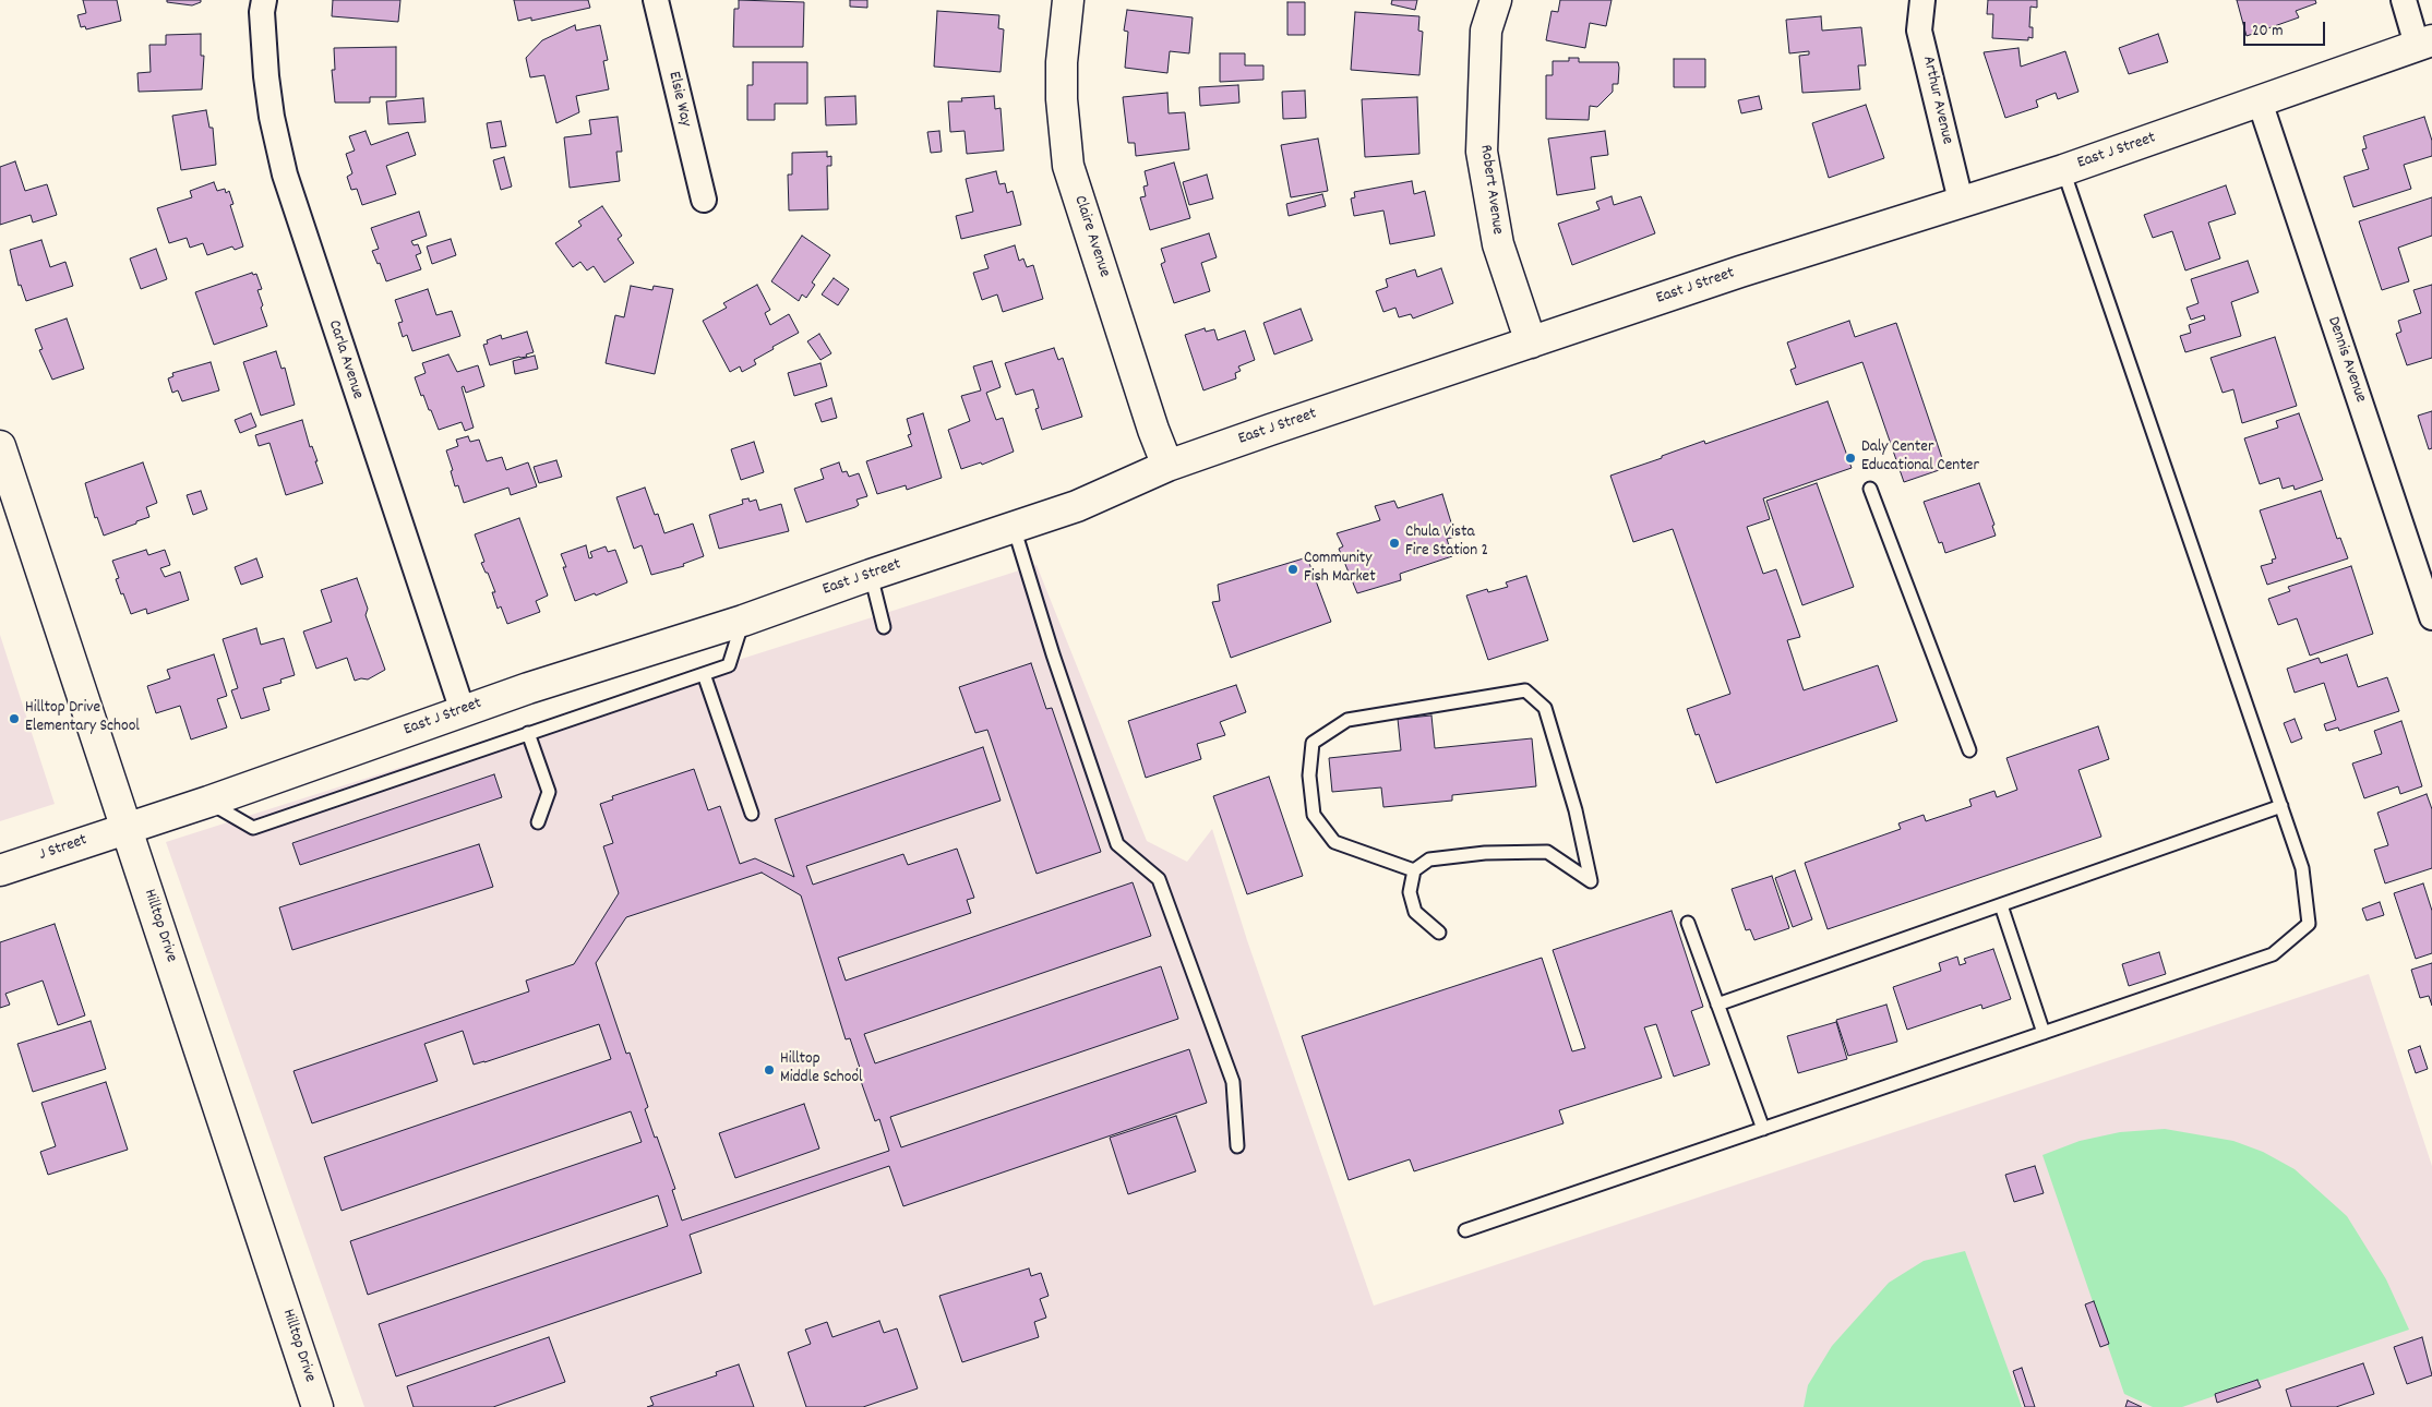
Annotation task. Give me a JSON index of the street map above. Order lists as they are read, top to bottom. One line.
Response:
{"streets":{"street":["Elsie Way","Arthur Avenue","East J Street","Robert Avenue","Claire Avenue","Carla Avenue","Dennis Avenue","J Street","Hilltop Drive"]},"crossings":[["Arthur Avenue","East J Street"],["East J Street","Robert Avenue"],["East J Street","Claire Avenue"],["East J Street","Carla Avenue"],["East J Street","Dennis Avenue"],["East J Street","J Street"],["East J Street","Hilltop Drive"],["J Street","Hilltop Drive"]],"places":["Daly Center Educational Center","Chula Vista Fire Station 2","Community Fish Market","Hilltop Drive Elementary School","Hilltop Middle School"],"scale_bar":"20 m"}
